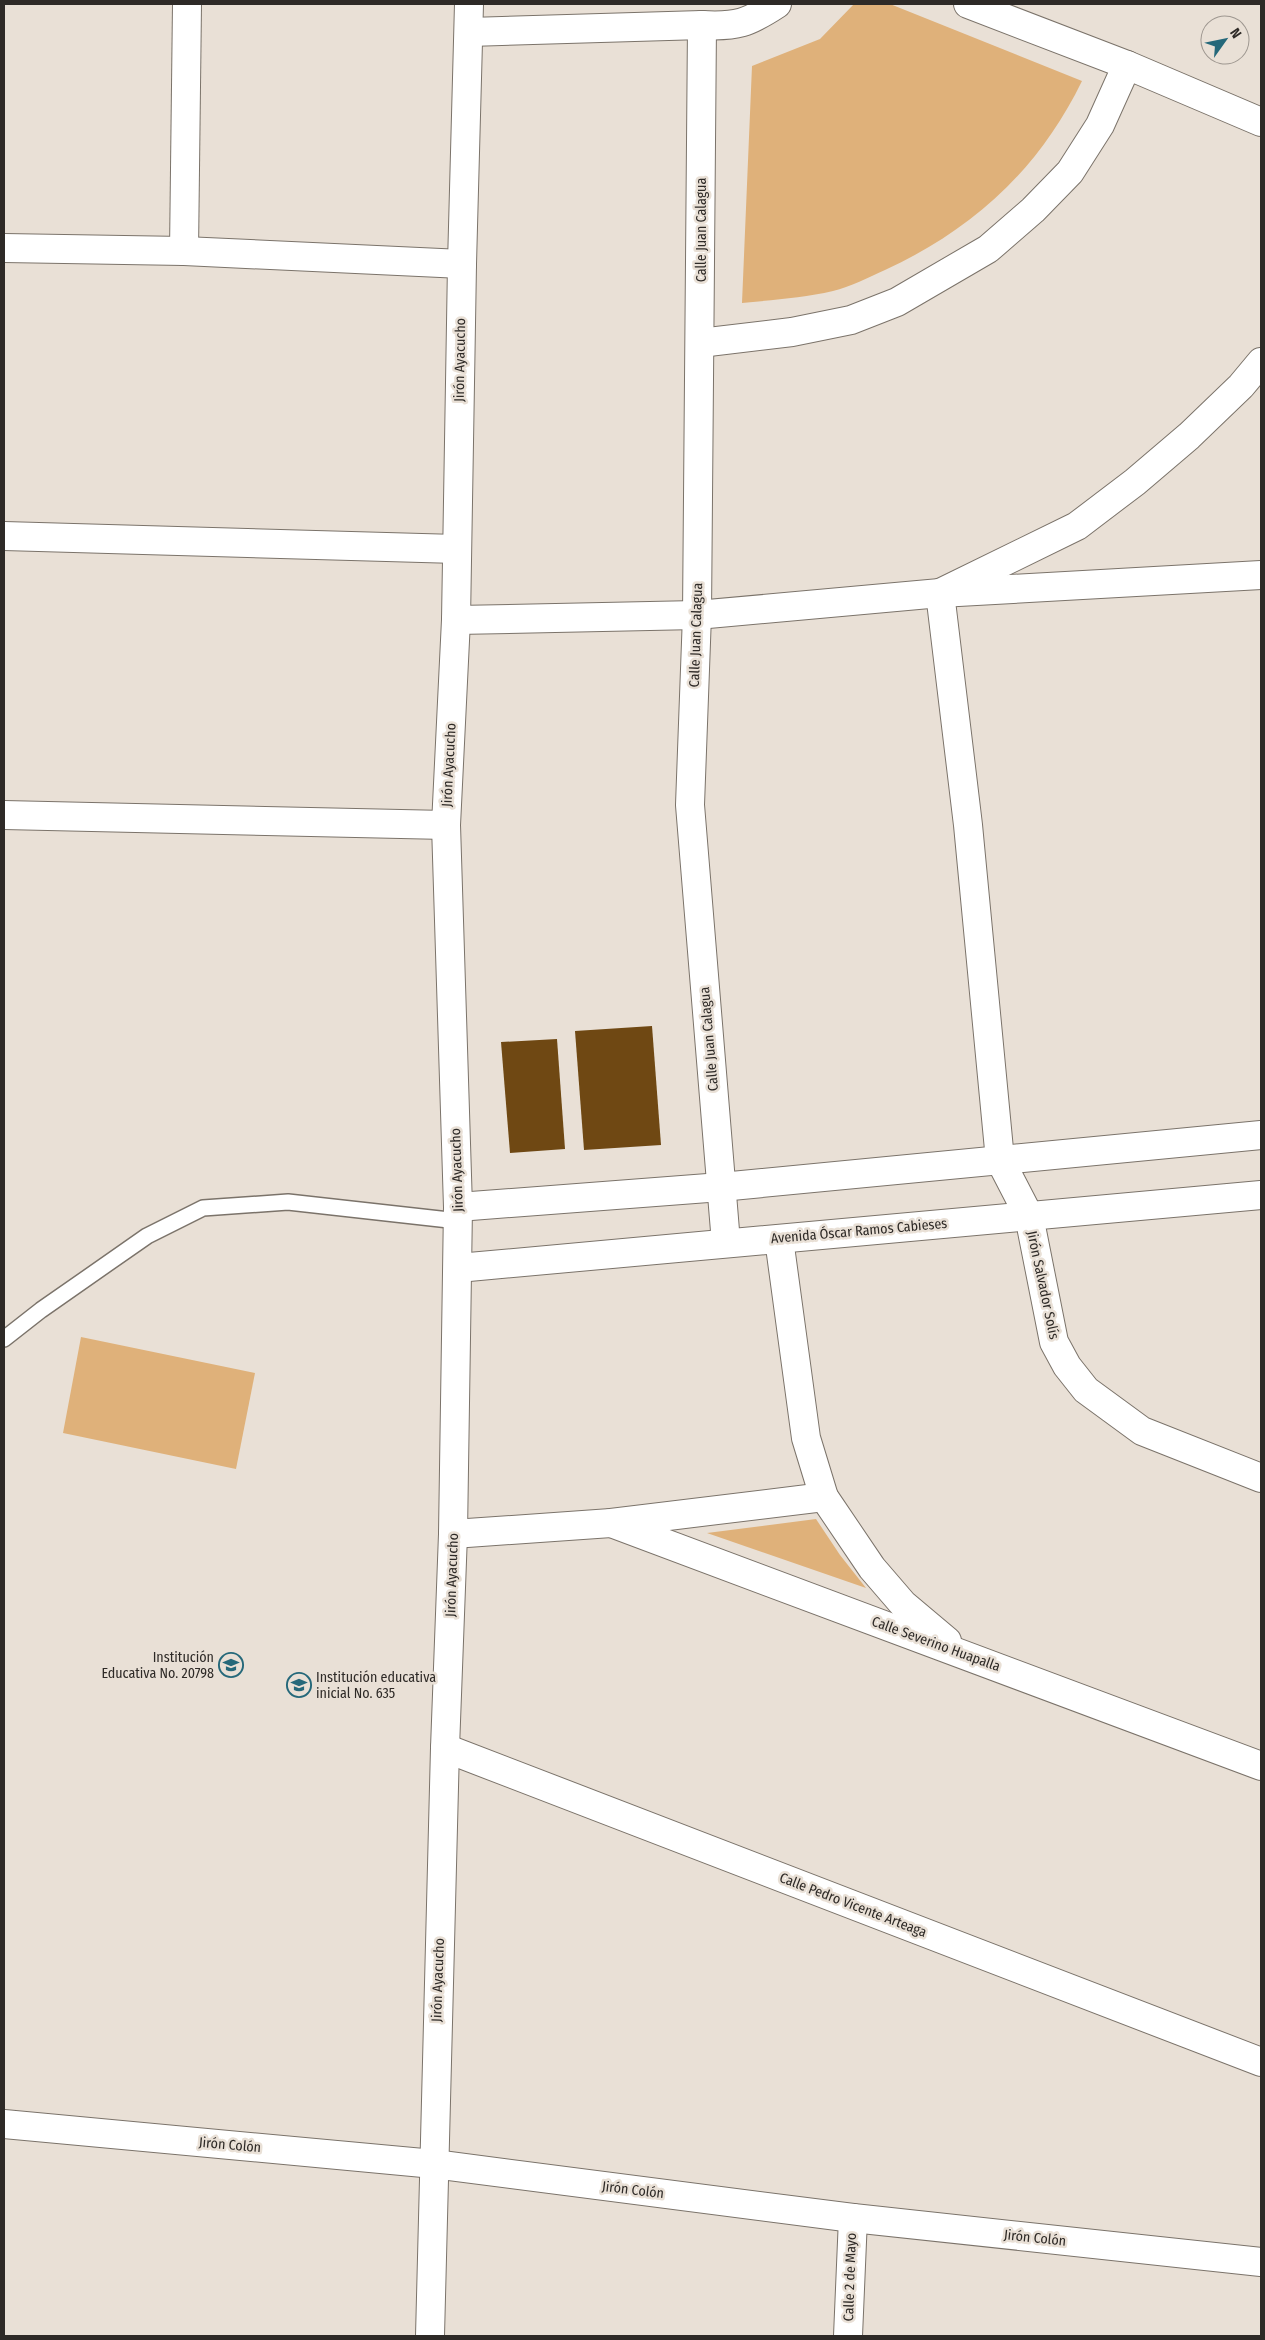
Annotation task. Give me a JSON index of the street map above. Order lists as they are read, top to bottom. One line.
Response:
{"streets":{"street":["Calle Juan Calagua","Jirón Ayacucho","Avenida Óscar Ramos Cabieses","Jirón Salvador Solís","Calle Severino Huapalla","Calle Pedro Vicente Arteaga","Jirón Colón","Calle 2 de Mayo"]},"crossings":[["Calle Juan Calagua","Avenida Óscar Ramos Cabieses"],["Jirón Ayacucho","Avenida Óscar Ramos Cabieses"],["Jirón Ayacucho","Calle Pedro Vicente Arteaga"],["Jirón Ayacucho","Jirón Colón"],["Avenida Óscar Ramos Cabieses","Jirón Salvador Solís"],["Jirón Colón","Calle 2 de Mayo"]],"places":{"school or university":["Institución Educativa No. 20798","Institución educativa inicial No. 635"]},"north":"top right"}
